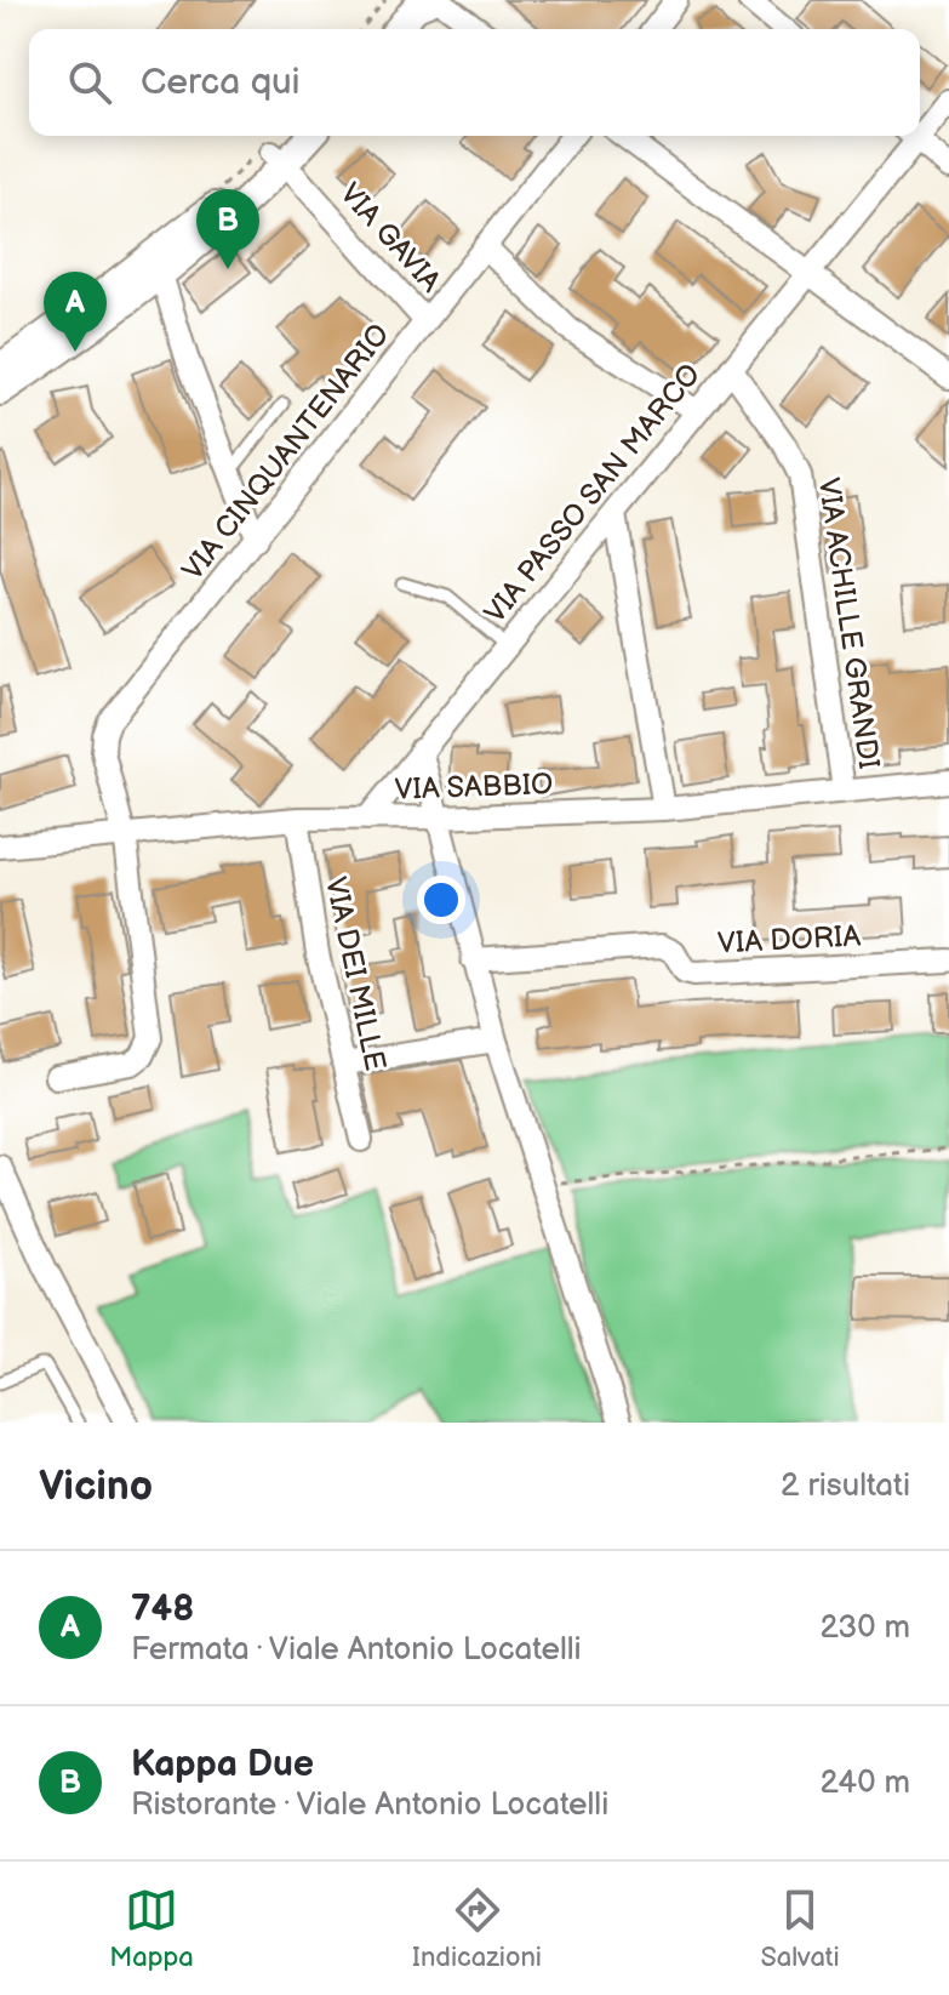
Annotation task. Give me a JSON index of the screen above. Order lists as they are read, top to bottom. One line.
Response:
{"streets":{"street":["VIA GAVIA","VIA CINQUANTENARIO","VIA PASSO SAN MARCO","VIA ACHILLE GRANDI","VIA SABBIO","VIA DORIA","VIA DEI MILLE"]},"crossings":[["VIA GAVIA","VIA CINQUANTENARIO"],["VIA CINQUANTENARIO","VIA SABBIO"],["VIA PASSO SAN MARCO","VIA ACHILLE GRANDI"],["VIA PASSO SAN MARCO","VIA SABBIO"],["VIA ACHILLE GRANDI","VIA SABBIO"],["VIA SABBIO","VIA DEI MILLE"]],"page":{"search":"Cerca qui","pins":["B","A"],"heading":["Vicino","2 risultati"],"list":[{"mark":"A","name":"748","note":"Fermata · Viale Antonio Locatelli","value":"230 m"},{"mark":"B","name":"Kappa Due","note":"Ristorante · Viale Antonio Locatelli","value":"240 m"}],"nav":["Mappa","Indicazioni","Salvati"]}}
